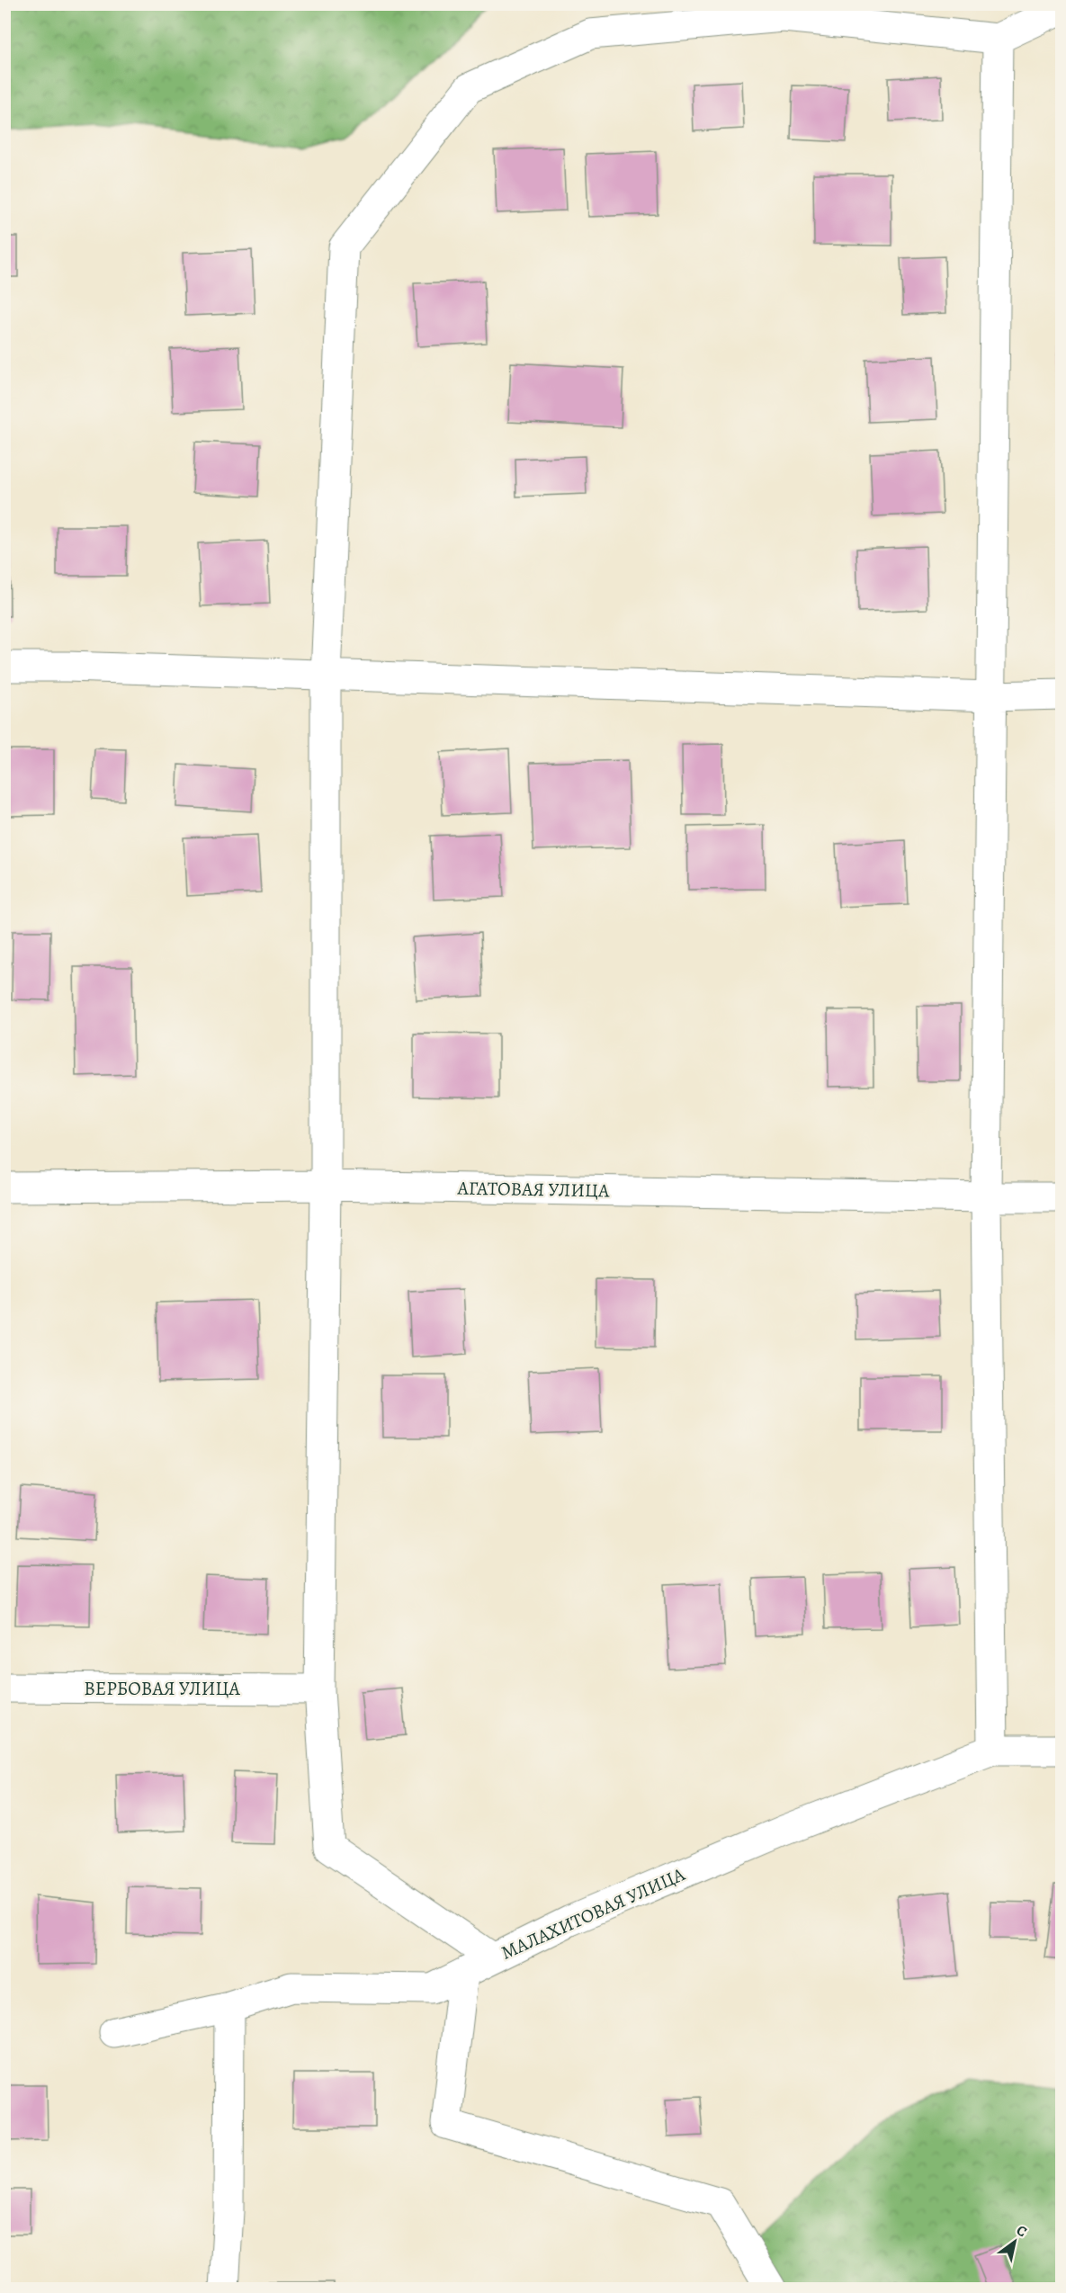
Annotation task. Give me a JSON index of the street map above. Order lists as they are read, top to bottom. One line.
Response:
{"streets":{"street":["АГАТОВАЯ УЛИЦА","ВЕРБОВАЯ УЛИЦА","МАЛАХИТОВАЯ УЛИЦА"]},"north":"top right"}
